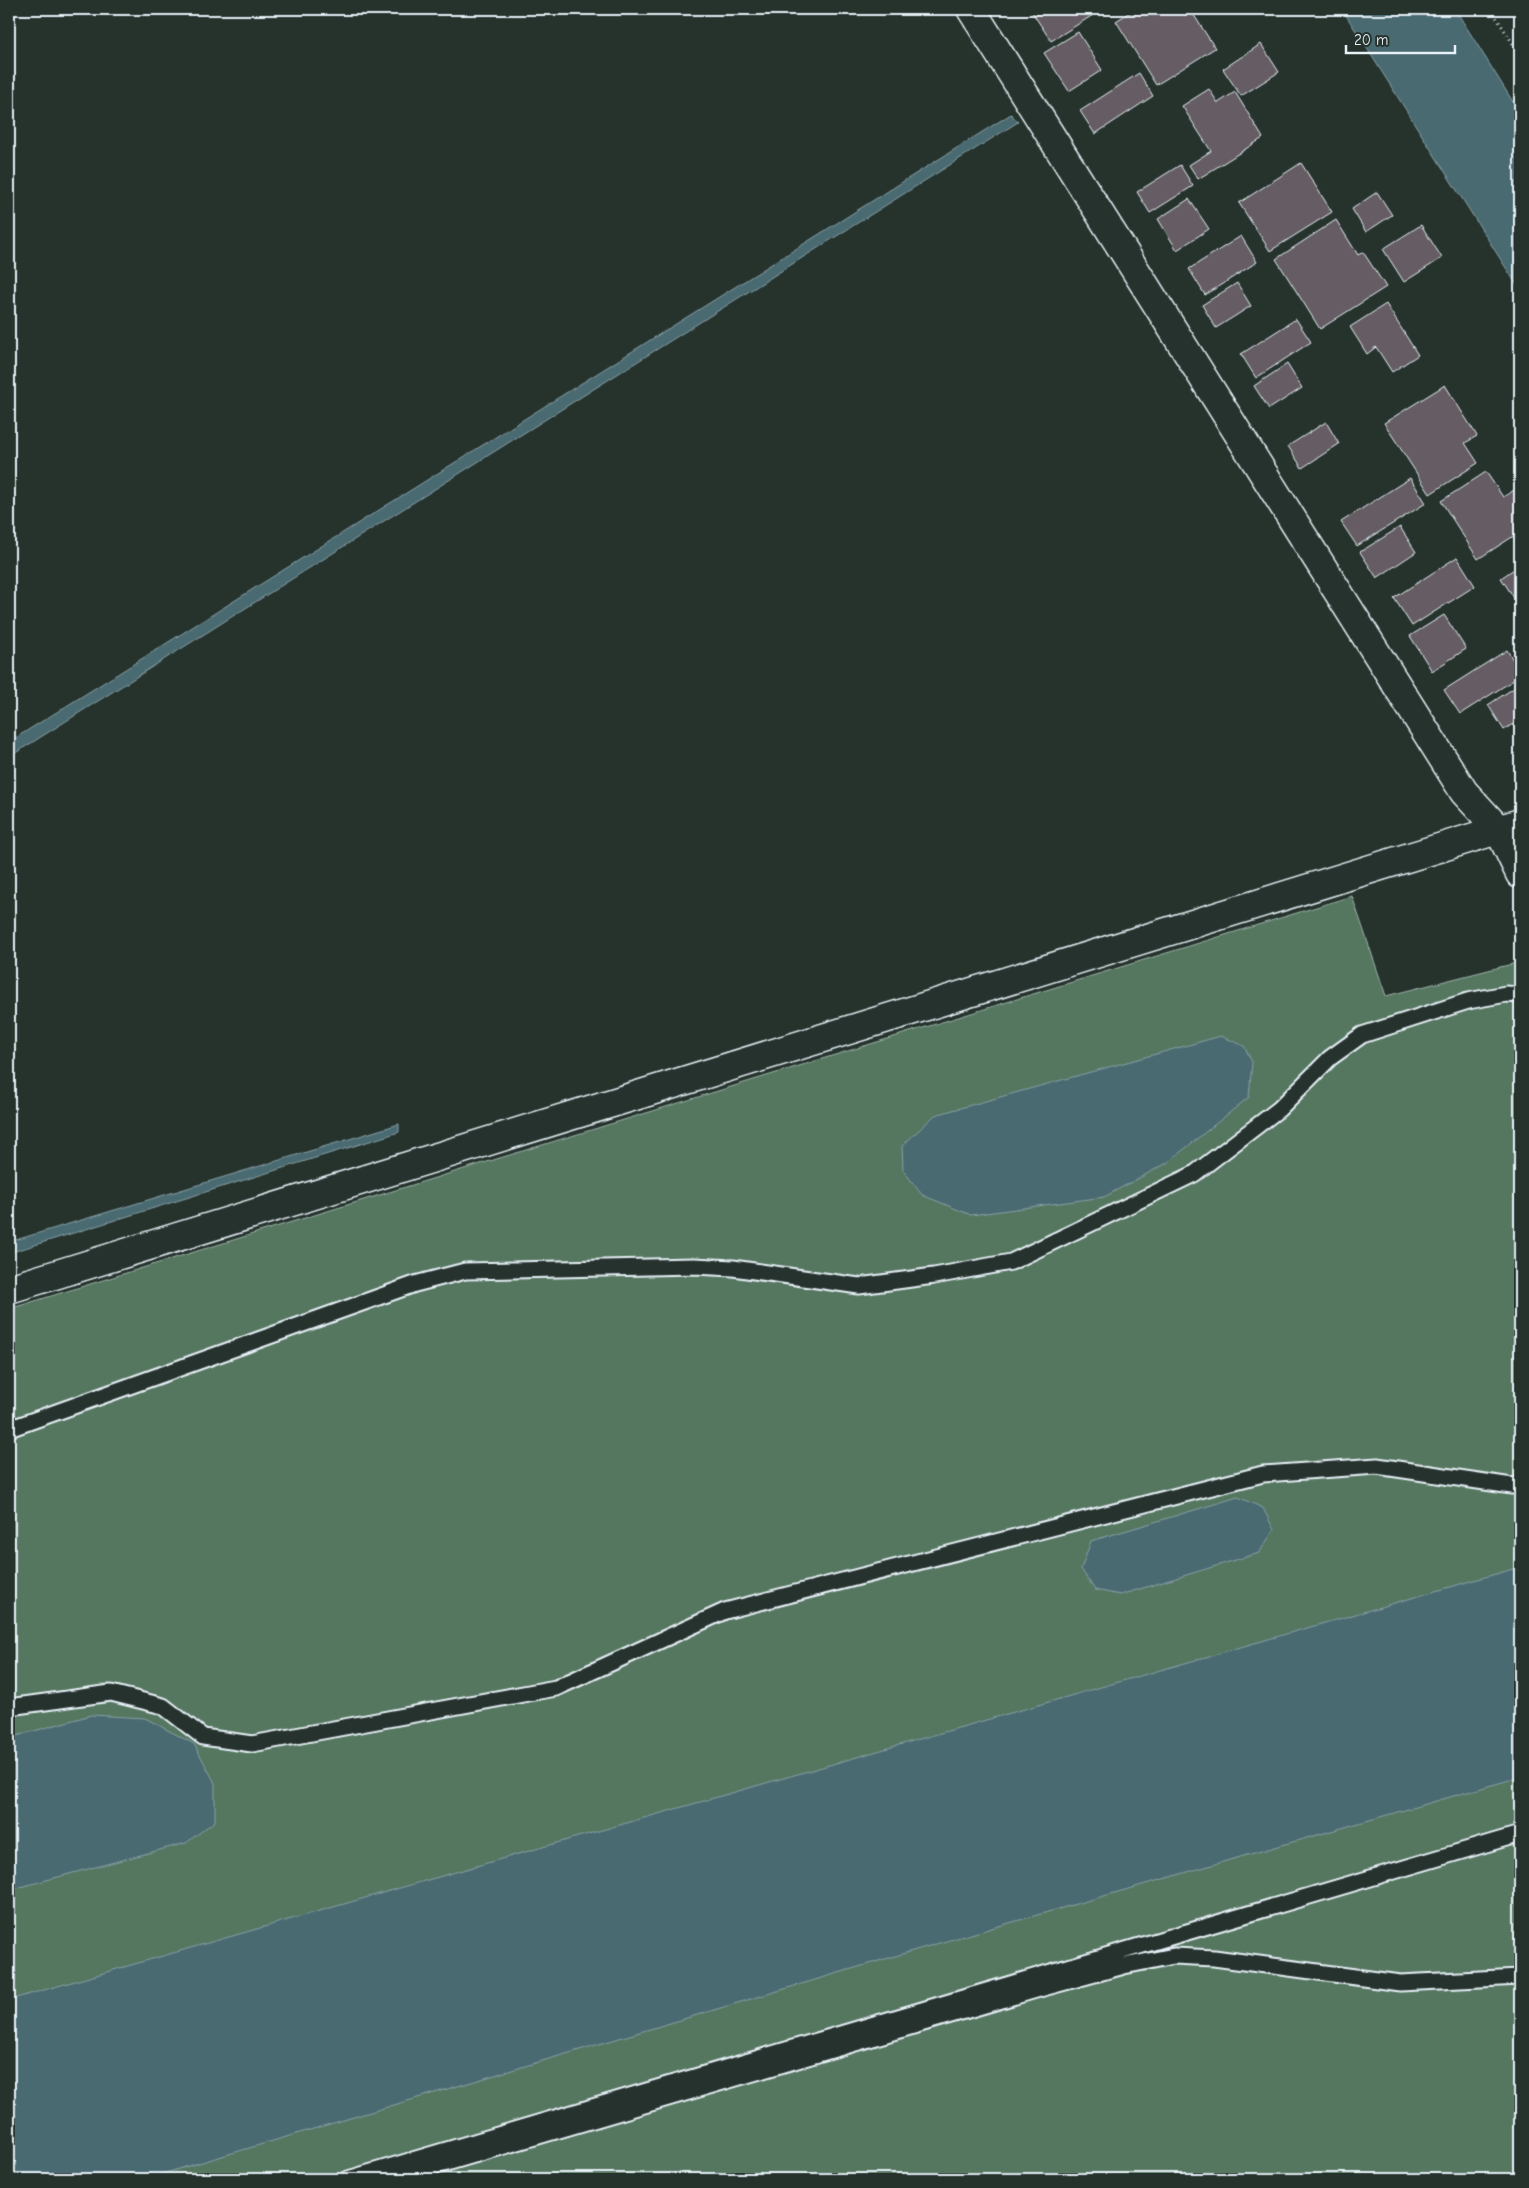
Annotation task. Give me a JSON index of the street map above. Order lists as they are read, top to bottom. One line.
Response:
{"scale_bar":"20 m"}
